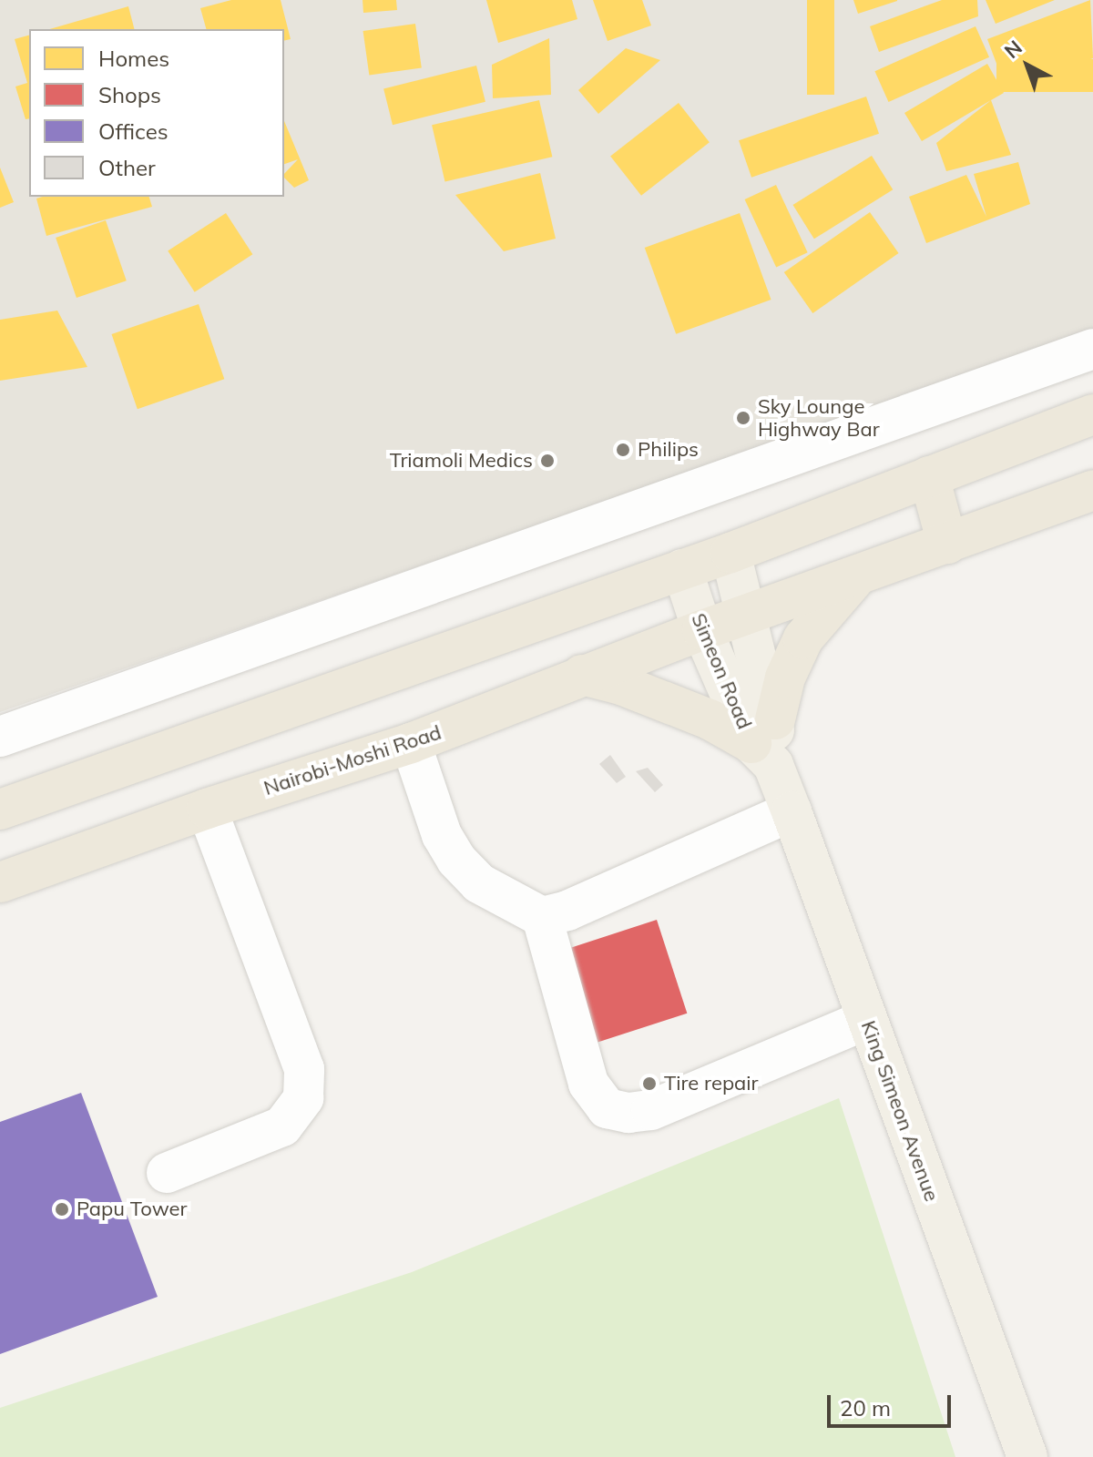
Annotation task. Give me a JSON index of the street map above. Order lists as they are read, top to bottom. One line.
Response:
{"streets":{"highway":["Nairobi-Moshi Road"],"main road":["Simeon Road","King Simeon Avenue"]},"crossings":[["Simeon Road","Nairobi-Moshi Road"],["Simeon Road","King Simeon Avenue"]],"places":["Sky Lounge Highway Bar","Philips","Triamoli Medics","Tire repair","Papu Tower"],"legend":["Homes","Shops","Offices","Other"],"scale_bar":"20 m","north":"top left"}
